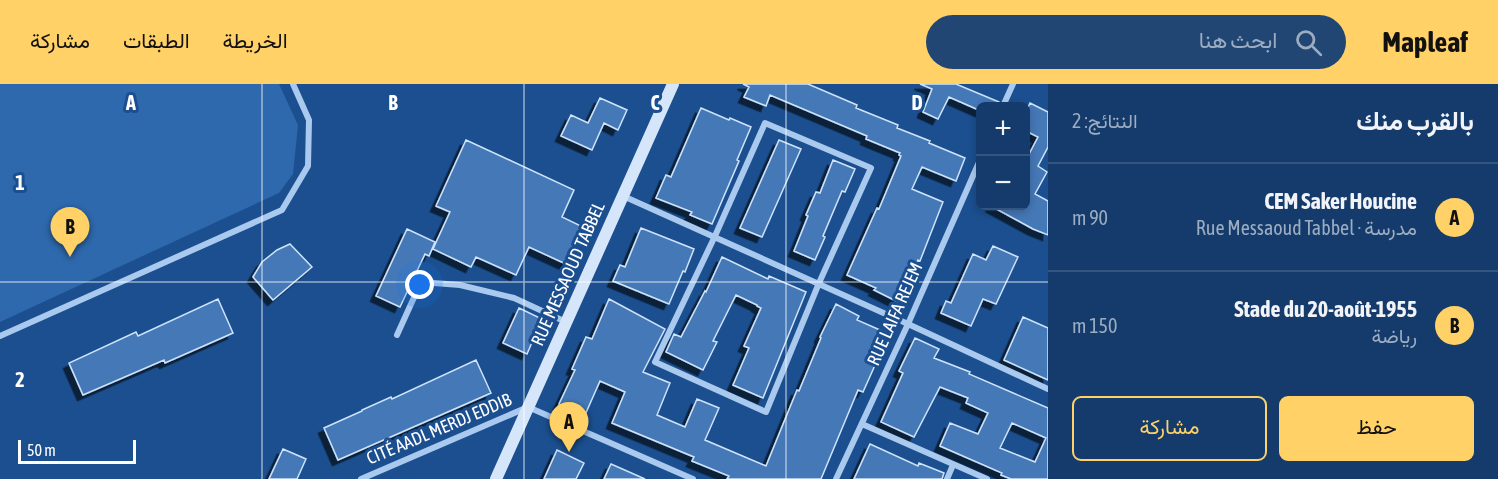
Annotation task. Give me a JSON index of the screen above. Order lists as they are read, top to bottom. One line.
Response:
{"streets":{"street":["RUE MESSAOUD TABBEL","RUE LAIFA REJEM","CITÉ AADL MERDJ EDDIB"]},"crossings":[["RUE MESSAOUD TABBEL","CITÉ AADL MERDJ EDDIB"]],"scale_bar":"50 m","page":{"header":"Mapleaf","search":"ابحث هنا","nav":["الخريطة","الطبقات","مشاركة"],"heading":["بالقرب منك","النتائج: 2"],"map_buttons":["+","−"],"list":[{"mark":"A","name":"CEM Saker Houcine","note":"مدرسة · Rue Messaoud Tabbel","value":"90 m"},{"mark":"B","name":"Stade du 20-août-1955","note":"رياضة","value":"150 m"}],"pins":["B","A"],"buttons":["حفظ","مشاركة"],"scale":"50 m"},"grid":{"columns":["A","B","C","D"],"rows":["1","2"]}}
